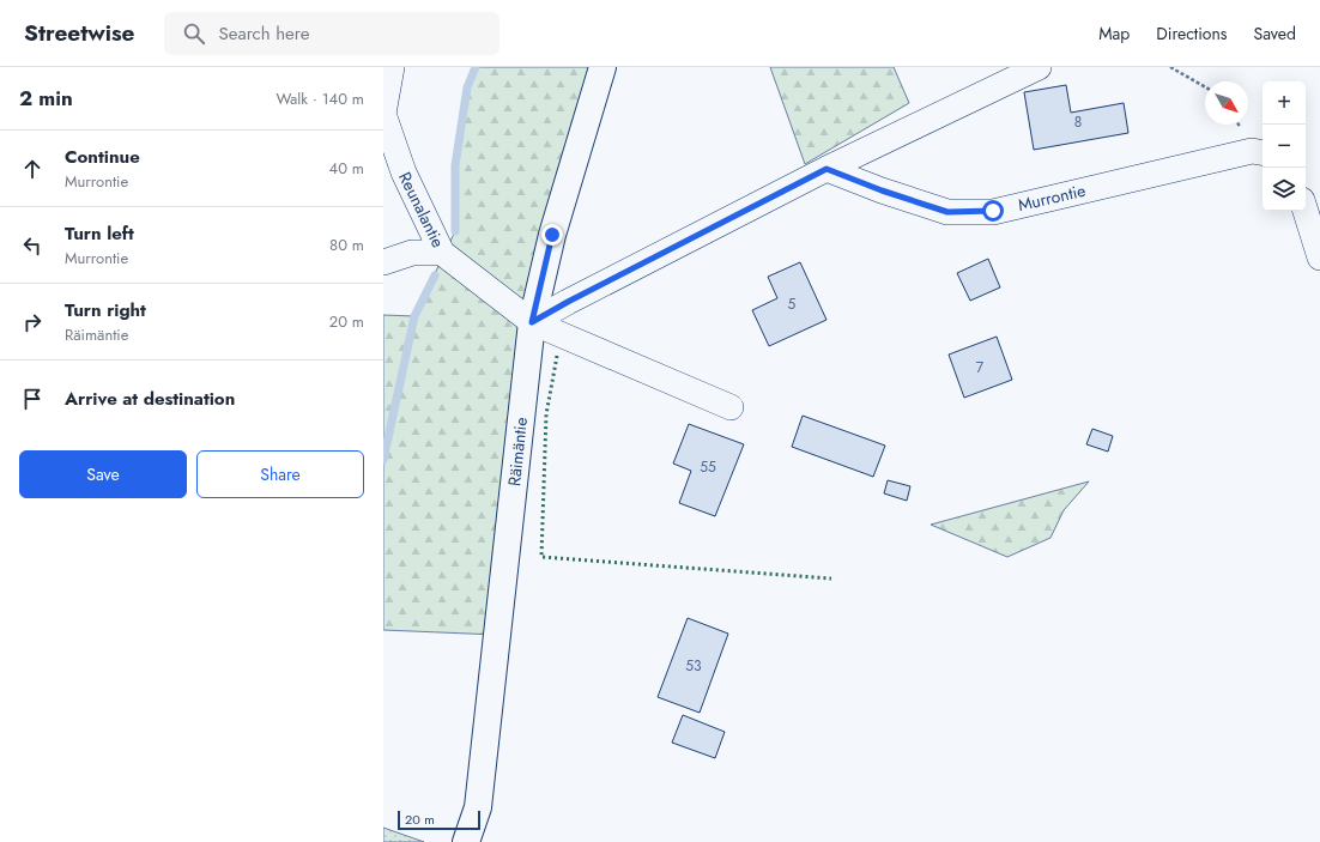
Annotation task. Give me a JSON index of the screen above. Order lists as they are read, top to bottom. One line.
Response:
{"streets":{"street":["Murrontie","Reunalantie","Räimäntie"]},"crossings":[["Reunalantie","Räimäntie"]],"house_numbers":["8","5","7","55","53"],"scale_bar":"20 m","north":"bottom right","page":{"header":"Streetwise","search":"Search here","nav":["Map","Directions","Saved"],"heading":["2 min","Walk · 140 m"],"map_buttons":["+","−"],"list":[["Continue","Murrontie","40 m"],["Turn left","Murrontie","80 m"],["Turn right","Räimäntie","20 m"],"Arrive at destination"],"buttons":["Save","Share"],"scale":"20 m"}}
